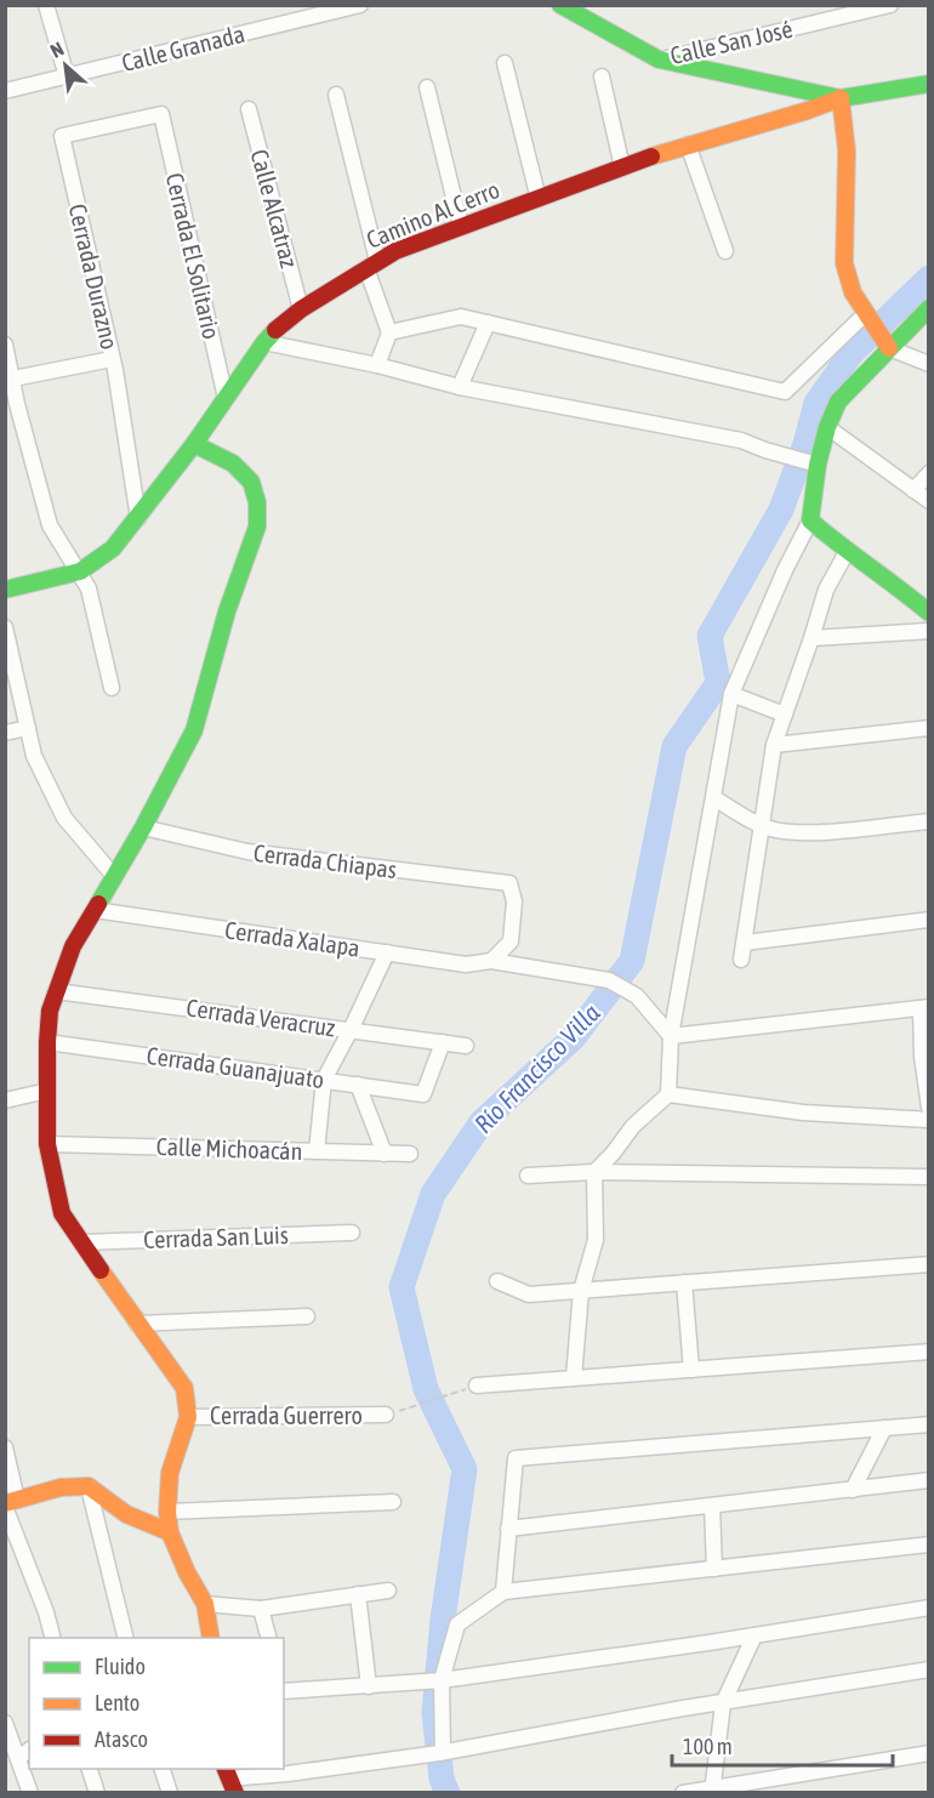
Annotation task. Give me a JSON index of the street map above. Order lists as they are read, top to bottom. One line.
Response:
{"streets":{"main road":["Camino Al Cerro"],"street":["Calle San José","Calle Granada","Calle Alcatraz","Cerrada El Solitario","Cerrada Durazno","Cerrada Chiapas","Cerrada Xalapa","Cerrada Veracruz","Cerrada Guanajuato","Calle Michoacán","Cerrada San Luis","Cerrada Guerrero"]},"crossings":[["Calle Alcatraz","Camino Al Cerro"],["Camino Al Cerro","Cerrada El Solitario"],["Camino Al Cerro","Cerrada Durazno"],["Cerrada El Solitario","Cerrada Durazno"],["Cerrada Chiapas","Cerrada Xalapa"],["Cerrada Veracruz","Cerrada Guanajuato"]],"water":["Río Francisco Villa"],"legend":["Fluido","Lento","Atasco"],"scale_bar":"100 m","north":"top left"}
